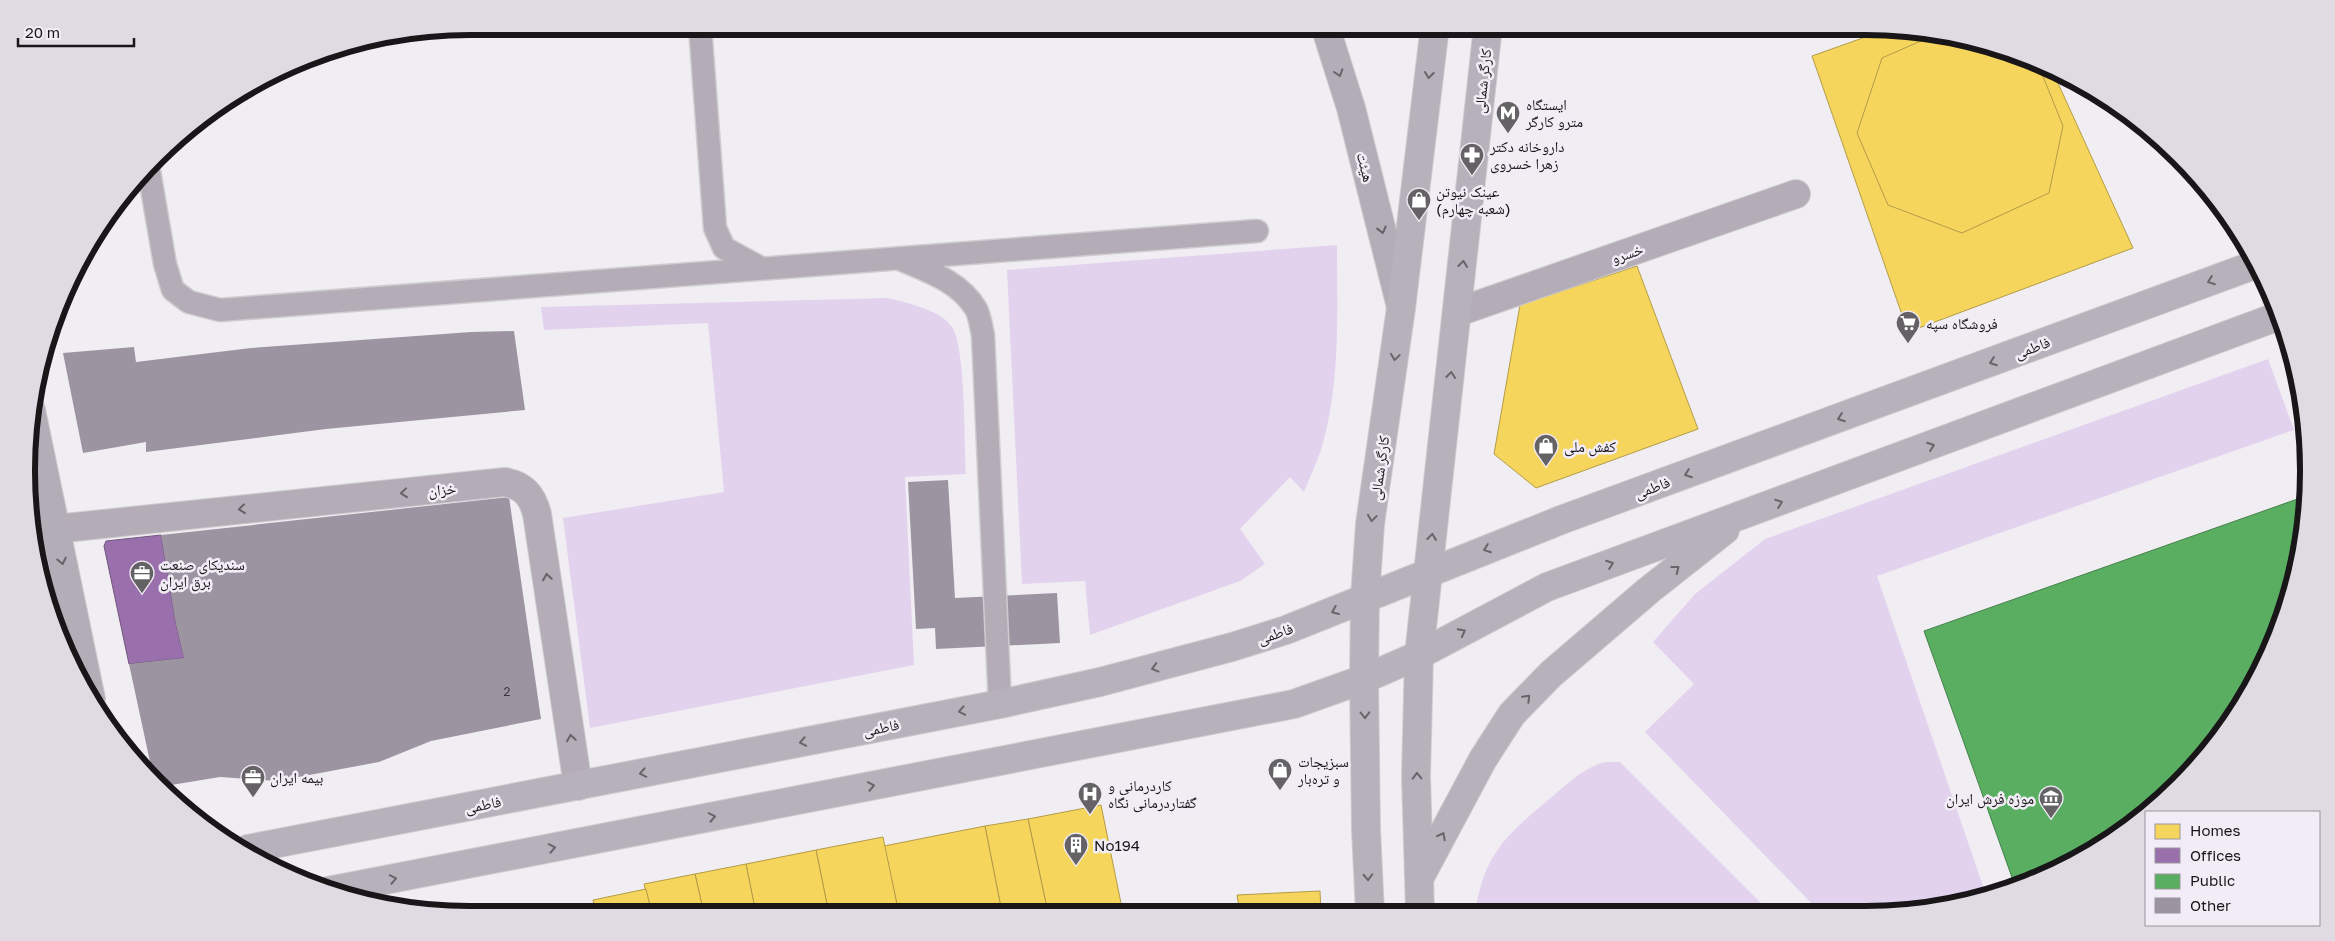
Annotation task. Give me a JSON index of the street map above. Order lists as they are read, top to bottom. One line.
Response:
{"streets":{"main road":["کارگر شمالی","فاطمی"],"street":["هیئت","خسرو","خزان"]},"crossings":[["کارگر شمالی","هیئت"],["کارگر شمالی","خسرو"],["کارگر شمالی","فاطمی"],["فاطمی","خزان"]],"one_way":["هیئت"],"places":{"metro station":["ایستگاه مترو کارگر"],"pharmacy":["داروخانه دکتر زهرا خسروی"],"shop":["عینک نیوتن (شعبه چهارم)","کفش ملی","سبزیجات و تره‌بار"],"supermarket":["فروشگاه سپه"],"office":["سندیکای صنعت برق ایران","بیمه ایران"],"hospital":["کاردرمانی و گفتاردرمانی نگاه"],"museum":["موزه فرش ایران"],"building":["No194"]},"house_numbers":["2"],"legend":["Homes","Offices","Public","Other"],"scale_bar":"20 m"}
